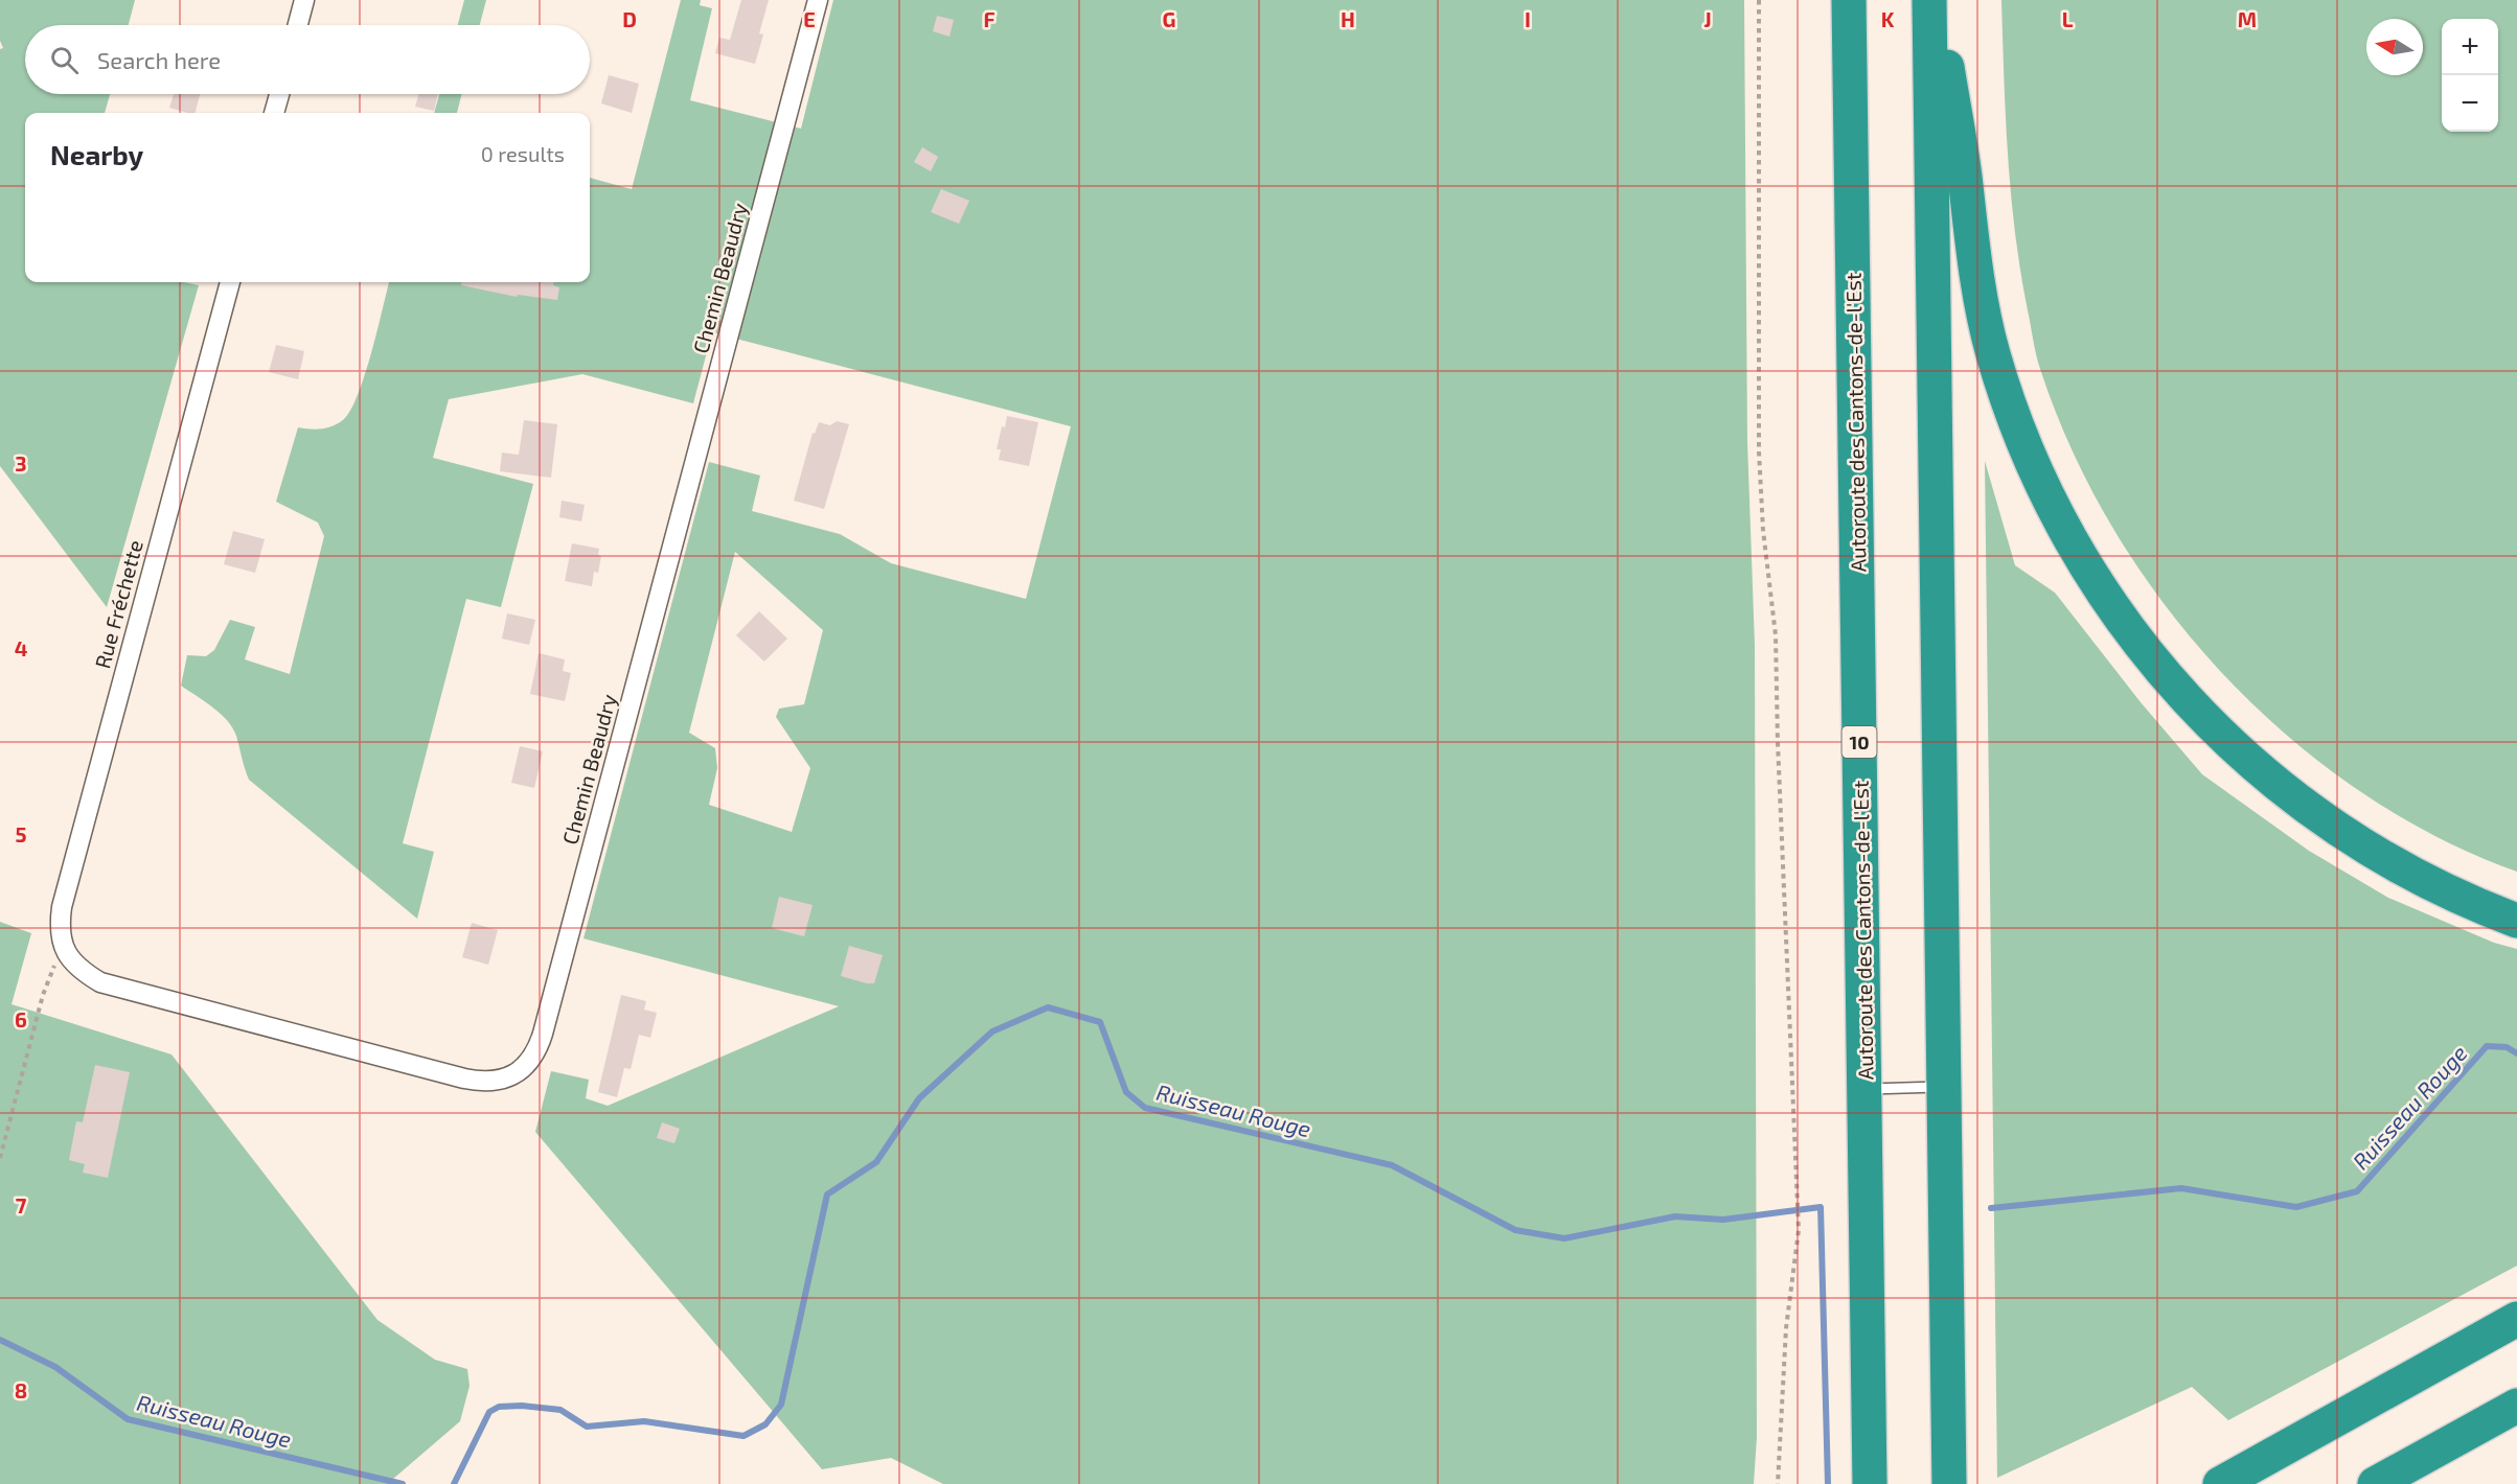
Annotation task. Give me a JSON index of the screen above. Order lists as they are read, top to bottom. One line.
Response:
{"streets":{"highway":["Autoroute des Cantons-de-l'Est","10"],"street":["Chemin Beaudry","Rue Fréchette"]},"crossings":[["Chemin Beaudry","Rue Fréchette"]],"water":["Ruisseau Rouge"],"north":"left","page":{"map_buttons":["+","−"],"search":"Search here","heading":["Nearby","0 results"]},"grid":{"columns":["D","E","F","G","H","I","J","K","L","M"],"rows":["3","4","5","6","7","8"]}}
